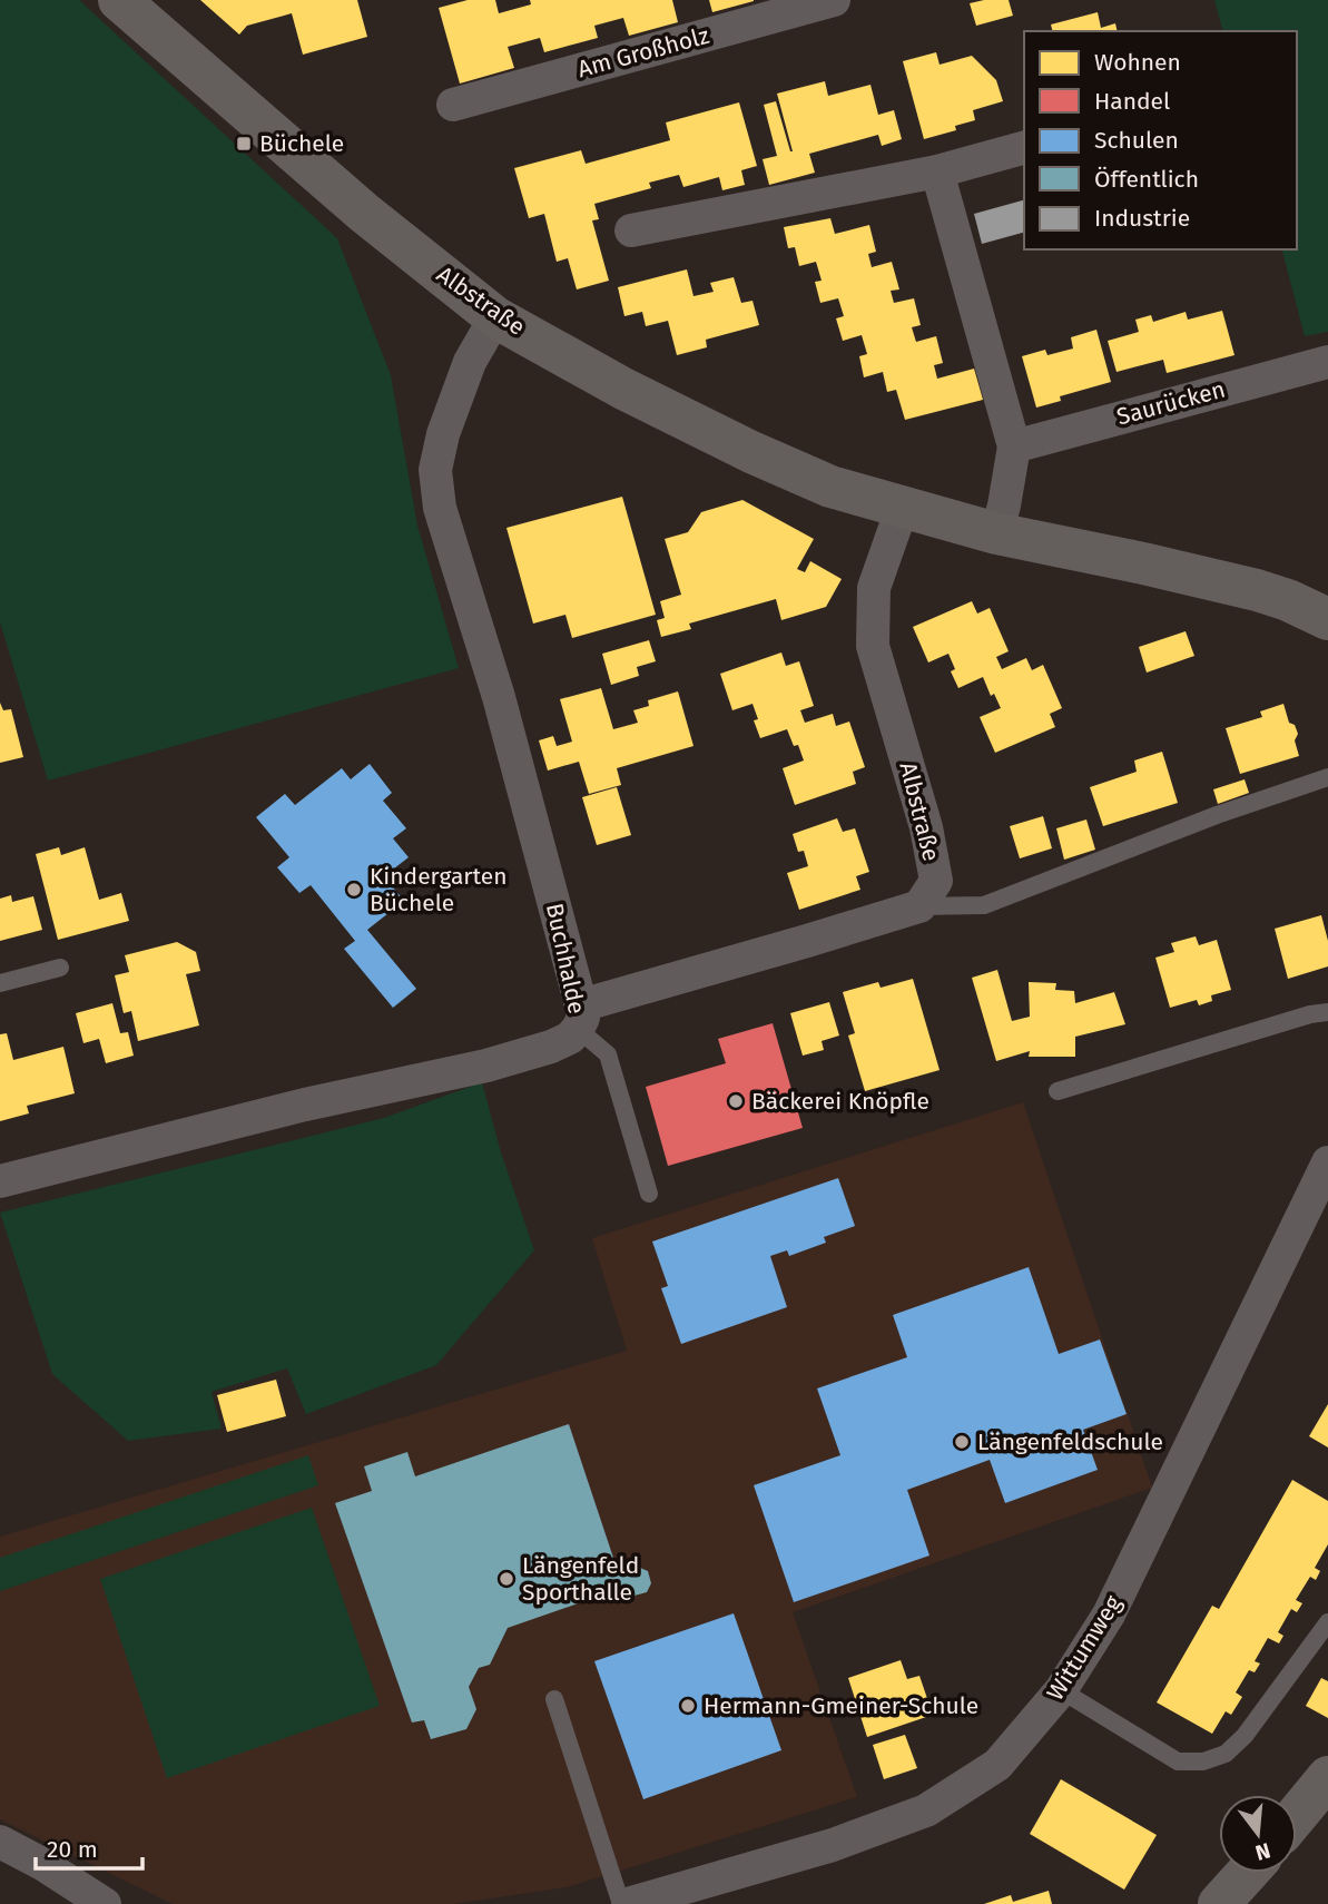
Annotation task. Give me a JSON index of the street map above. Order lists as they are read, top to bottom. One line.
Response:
{"streets":{"street":["Am Großholz","Albstraße","Saurücken","Buchhalde","Wittumweg"]},"crossings":[["Albstraße","Buchhalde"]],"places":{"transit":["Büchele"],"other":["Kindergarten Büchele","Bäckerei Knöpfle","Längenfeldschule","Längenfeld Sporthalle","Hermann-Gmeiner-Schule"]},"legend":["Wohnen","Handel","Schulen","Öffentlich","Industrie"],"scale_bar":"20 m","north":"bottom"}
